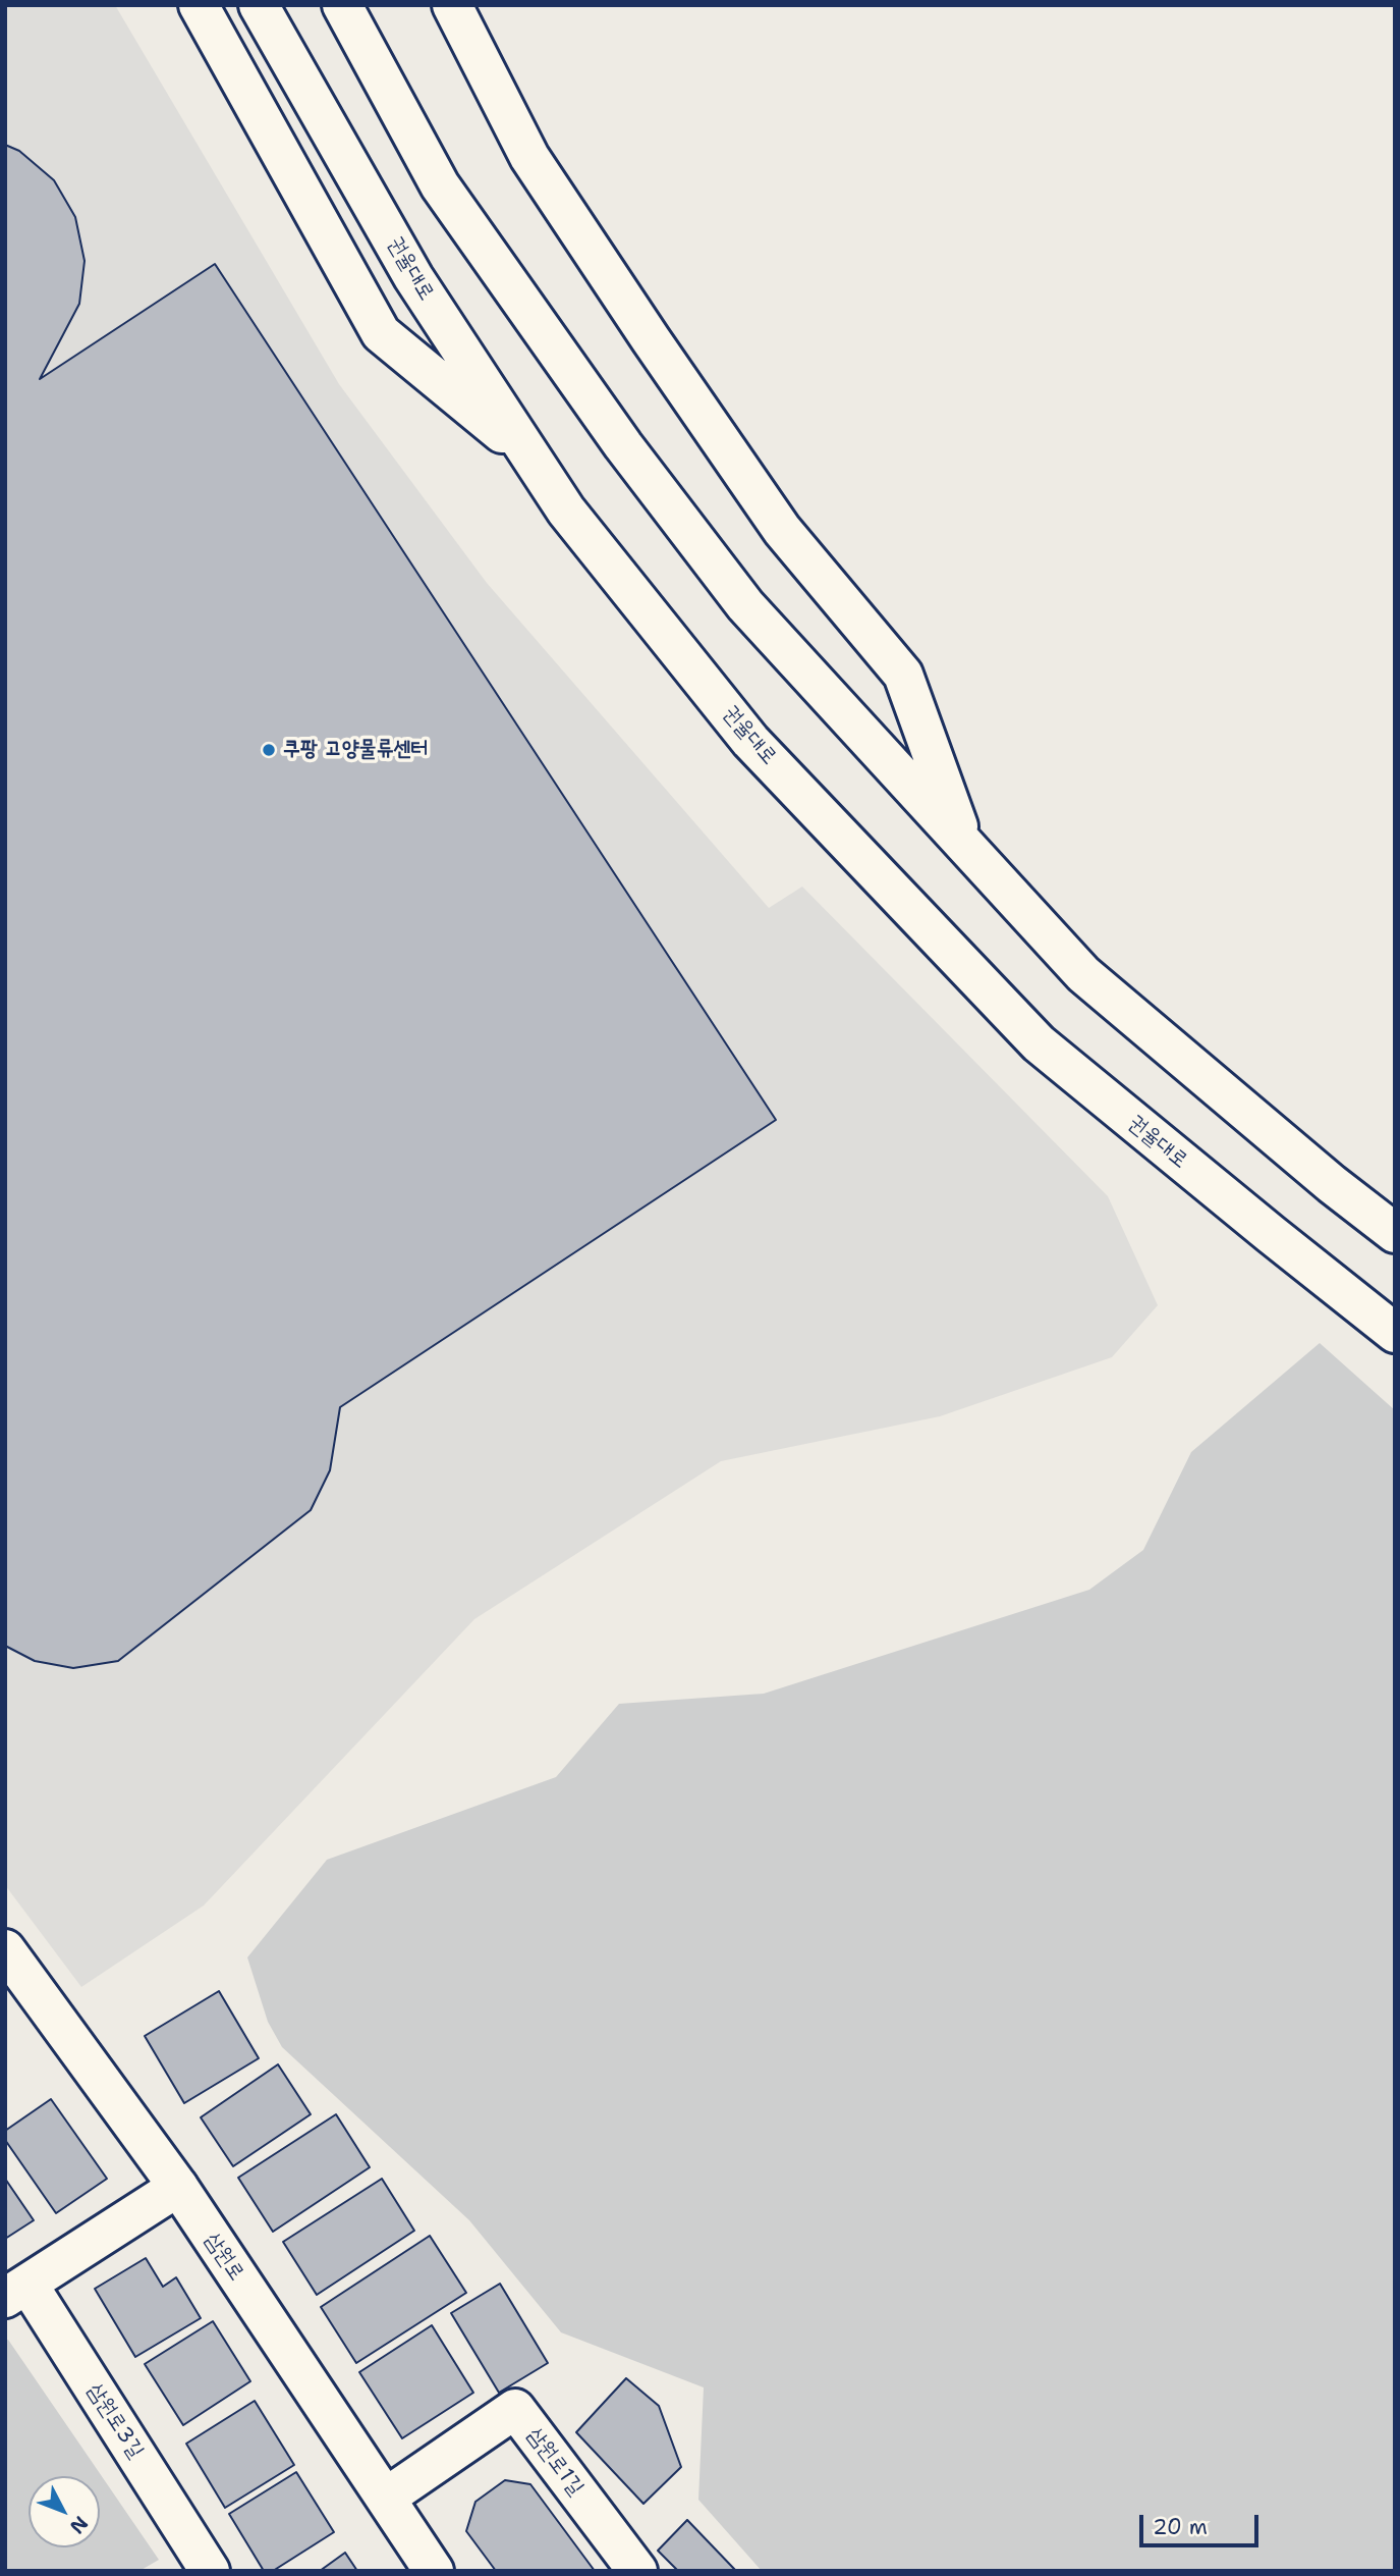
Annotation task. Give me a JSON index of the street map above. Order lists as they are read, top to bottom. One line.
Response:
{"streets":{"main road":["권율대로","삼원로","삼원로3길","삼원로1길"]},"crossings":[["삼원로","삼원로3길"],["삼원로","삼원로1길"]],"places":["쿠팡 고양물류센터"],"scale_bar":"20 m","north":"bottom right"}
